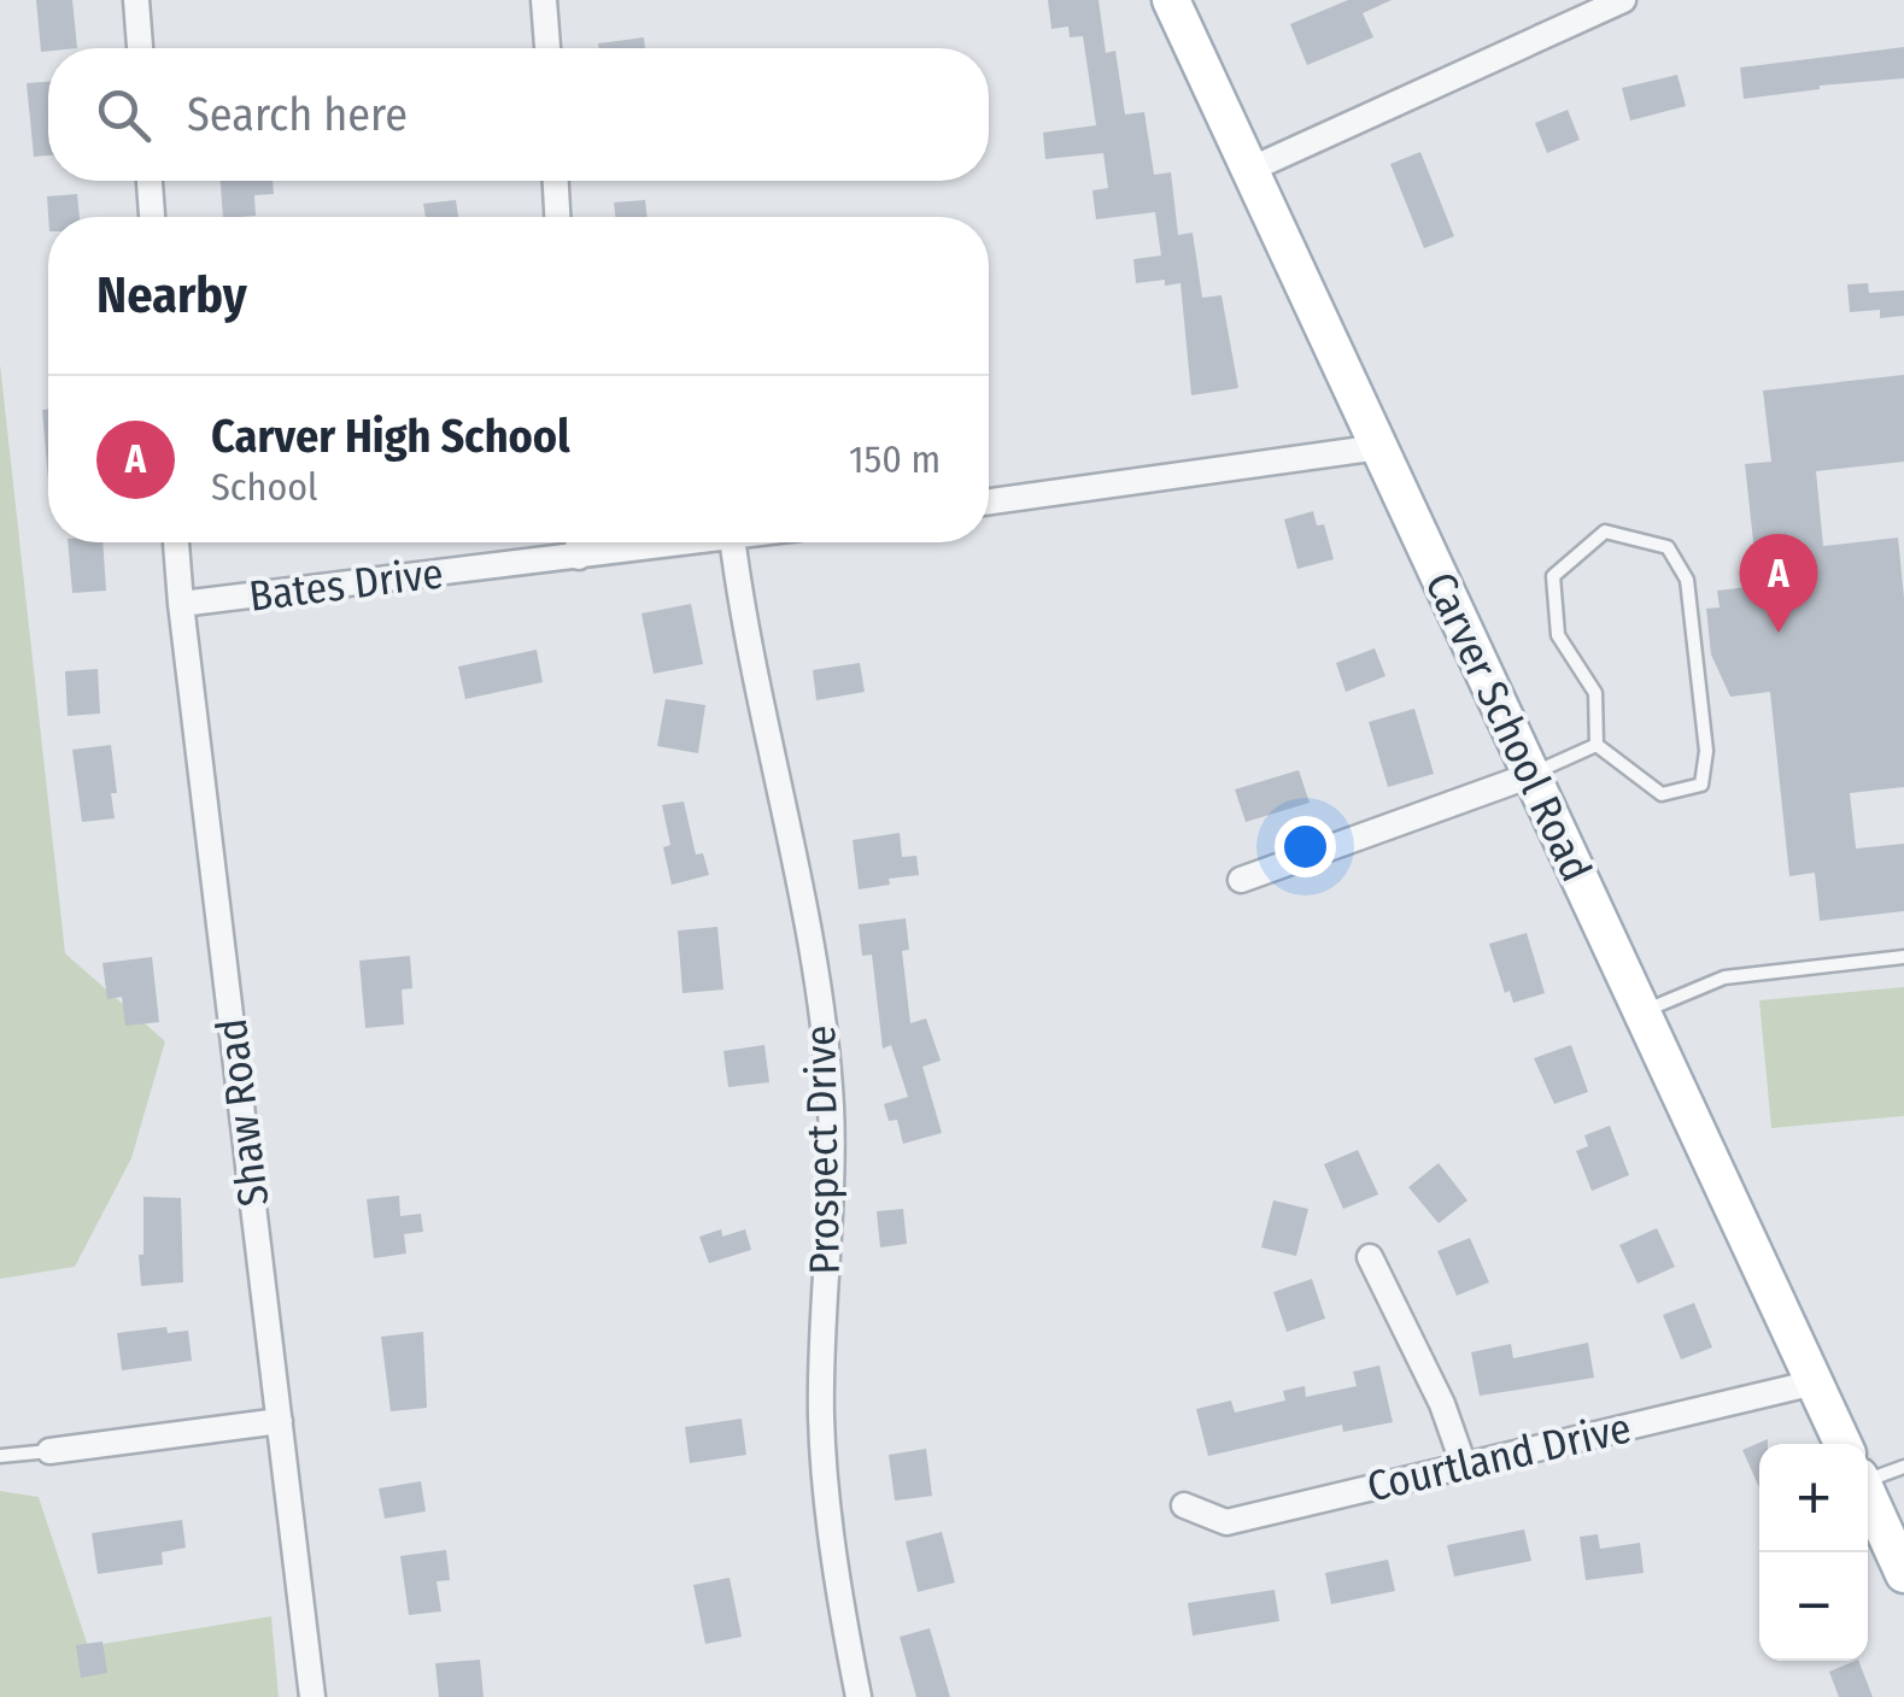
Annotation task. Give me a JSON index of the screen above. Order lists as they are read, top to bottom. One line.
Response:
{"streets":{"main road":["Carver School Road"],"street":["Bates Drive","Shaw Road","Prospect Drive","Courtland Drive"]},"crossings":[["Bates Drive","Shaw Road"],["Carver School Road","Courtland Drive"]],"page":{"search":"Search here","heading":"Nearby","list":[{"mark":"A","name":"Carver High School","note":"School","value":"150 m"}],"pins":"A","map_buttons":["+","−"]}}
